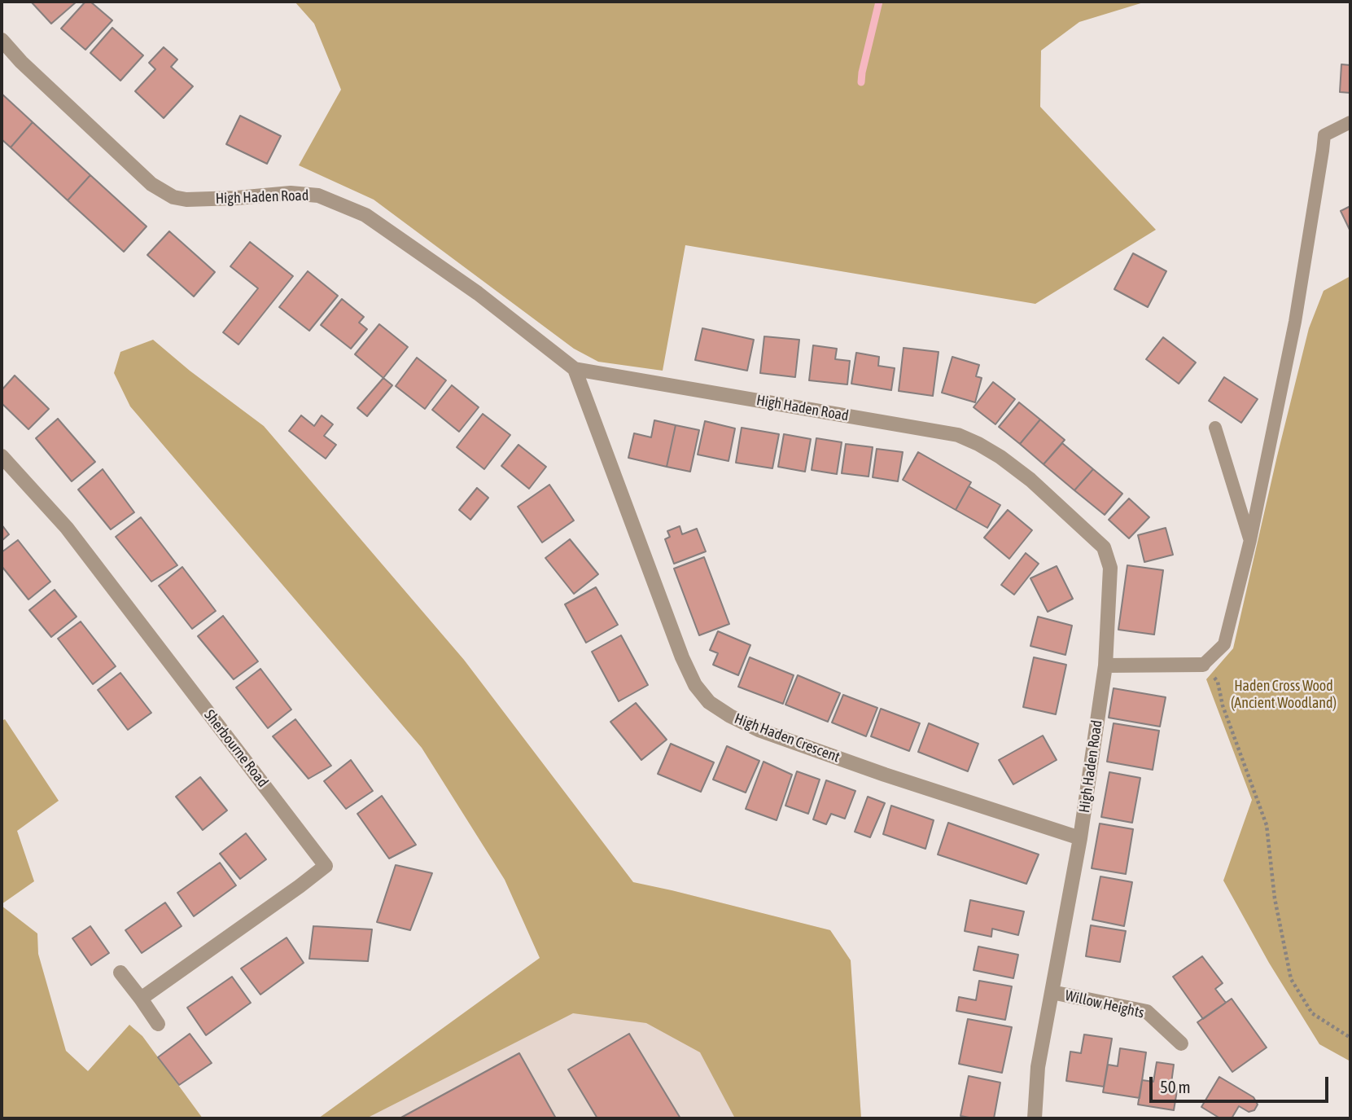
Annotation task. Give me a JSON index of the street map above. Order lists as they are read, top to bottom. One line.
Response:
{"streets":{"street":["High Haden Road","High Haden Crescent","Sherbourne Road","Willow Heights"]},"crossings":[["High Haden Road","High Haden Crescent"],["High Haden Road","Willow Heights"]],"parks":["Haden Cross Wood (Ancient Woodland)"],"scale_bar":"50 m"}
